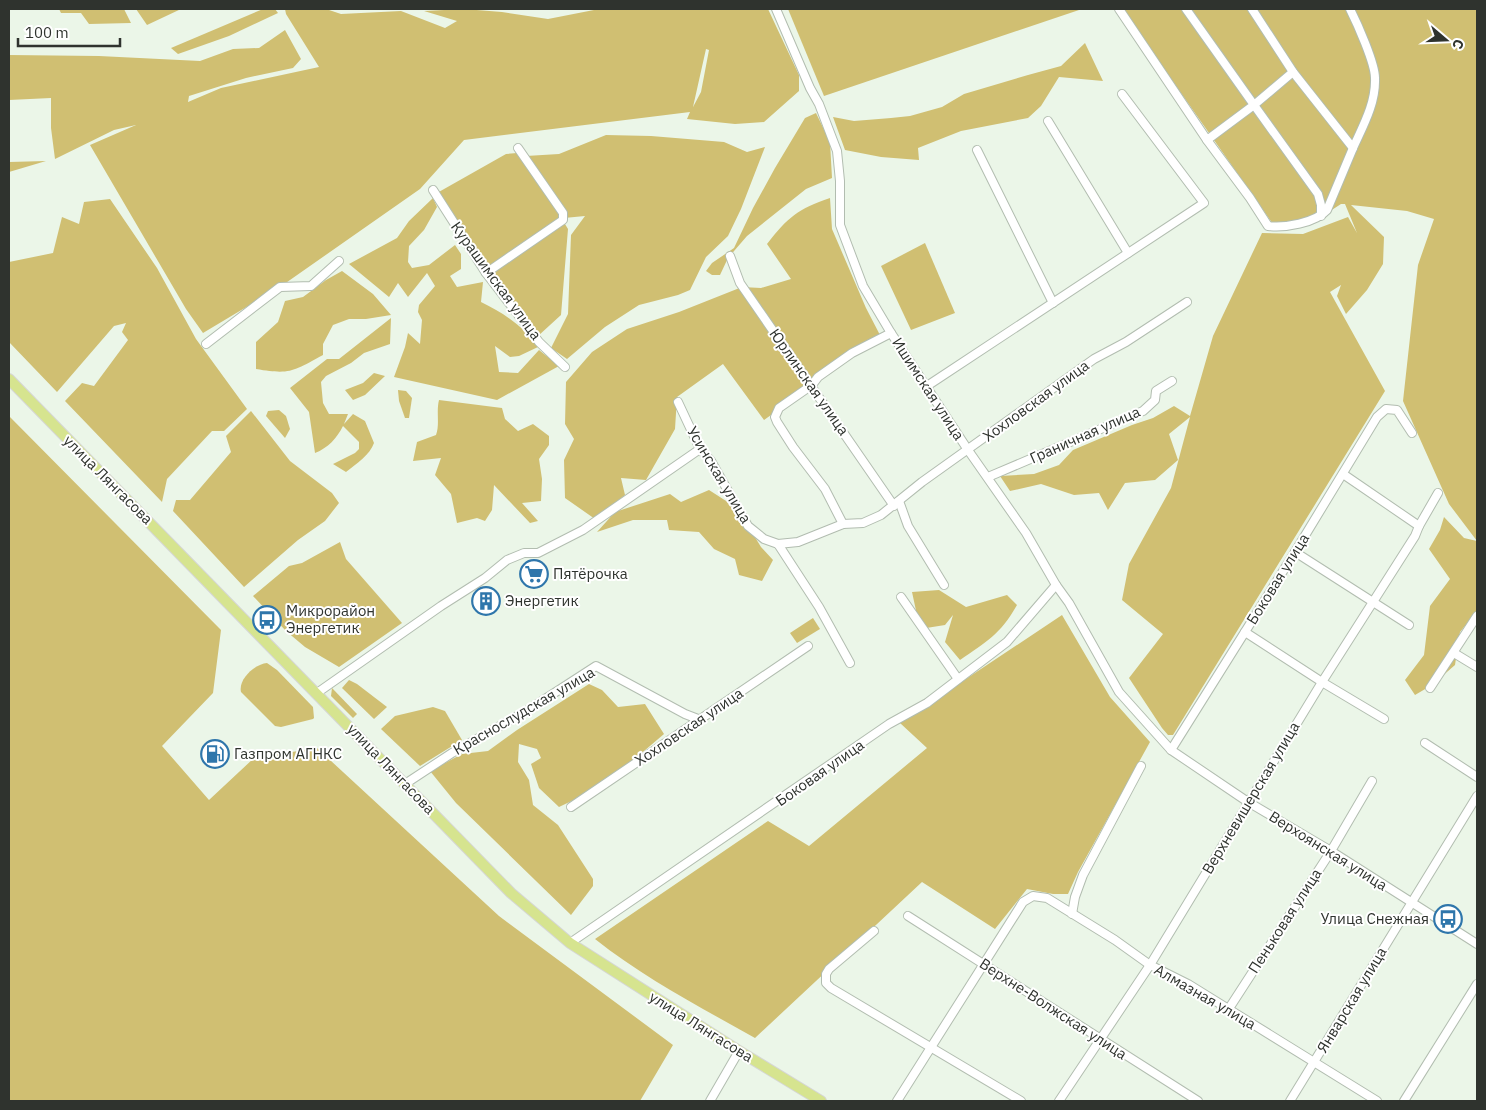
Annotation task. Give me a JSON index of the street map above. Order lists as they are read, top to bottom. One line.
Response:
{"streets":{"main road":["улица Лянгасова"],"street":["Курашимская улица","Юрлинская улица","Ишимская улица","Хохловская улица","Граничная улица","Усинская улица","Боковая улица","Краснослудская улица","Верхневишерская улица","Верхоянская улица","Пеньковая улица","Алмазная улица","Январская улица","Верхне-Волжская улица"]},"crossings":[["Юрлинская улица","Хохловская улица"],["Ишимская улица","Хохловская улица"],["Ишимская улица","Граничная улица"],["Ишимская улица","Боковая улица"],["Ишимская улица","Верхоянская улица"],["Хохловская улица","Усинская улица"],["Хохловская улица","Краснослудская улица"],["улица Лянгасова","Боковая улица"],["улица Лянгасова","Краснослудская улица"],["Боковая улица","Верхоянская улица"],["Верхневишерская улица","Верхоянская улица"],["Верхневишерская улица","Алмазная улица"],["Верхневишерская улица","Верхне-Волжская улица"],["Верхоянская улица","Пеньковая улица"],["Верхоянская улица","Январская улица"],["Пеньковая улица","Алмазная улица"],["Алмазная улица","Январская улица"],["Алмазная улица","Верхне-Волжская улица"]],"places":{"supermarket":["Пятёрочка"],"building":["Энергетик"],"bus stop":["Микрорайон Энергетик","Улица Снежная"],"fuel station":["Газпром АГНКС"]},"scale_bar":"100 m","north":"right"}
